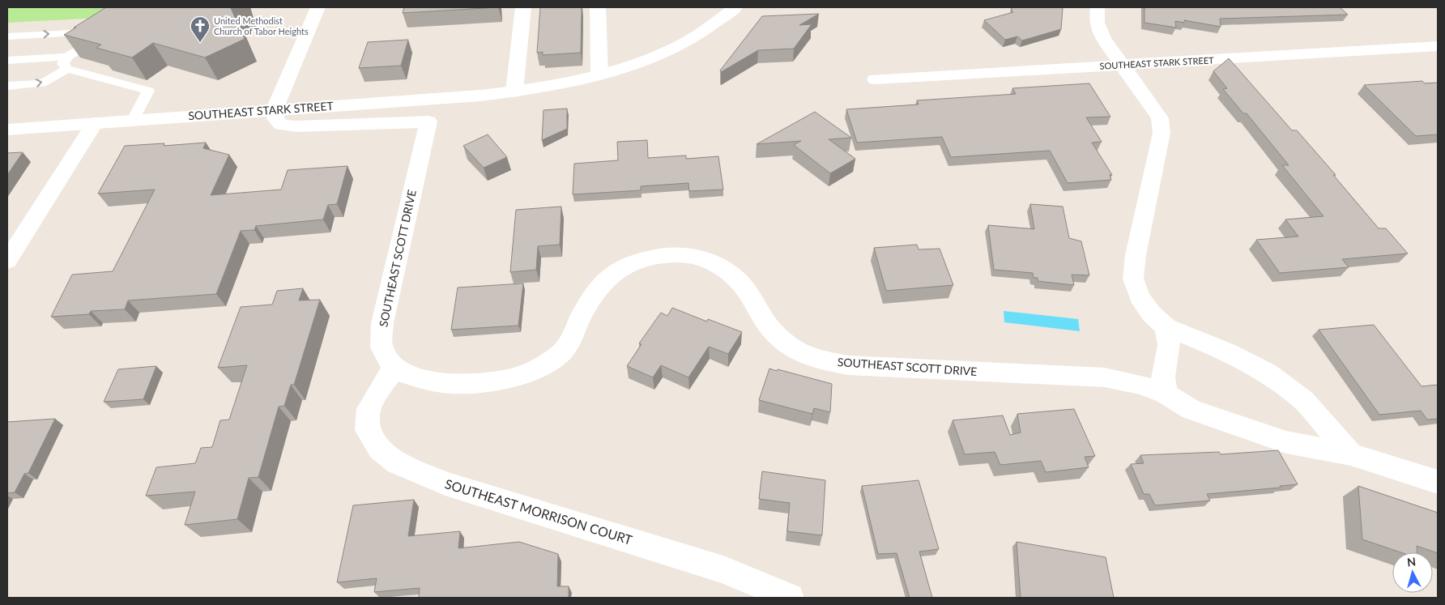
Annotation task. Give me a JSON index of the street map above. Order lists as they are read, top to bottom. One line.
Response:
{"streets":{"street":["SOUTHEAST STARK STREET","SOUTHEAST SCOTT DRIVE","SOUTHEAST MORRISON COURT"]},"crossings":[["SOUTHEAST STARK STREET","SOUTHEAST SCOTT DRIVE"],["SOUTHEAST SCOTT DRIVE","SOUTHEAST MORRISON COURT"]],"places":{"church":["United Methodist Church of Tabor Heights"]},"north":"top"}
